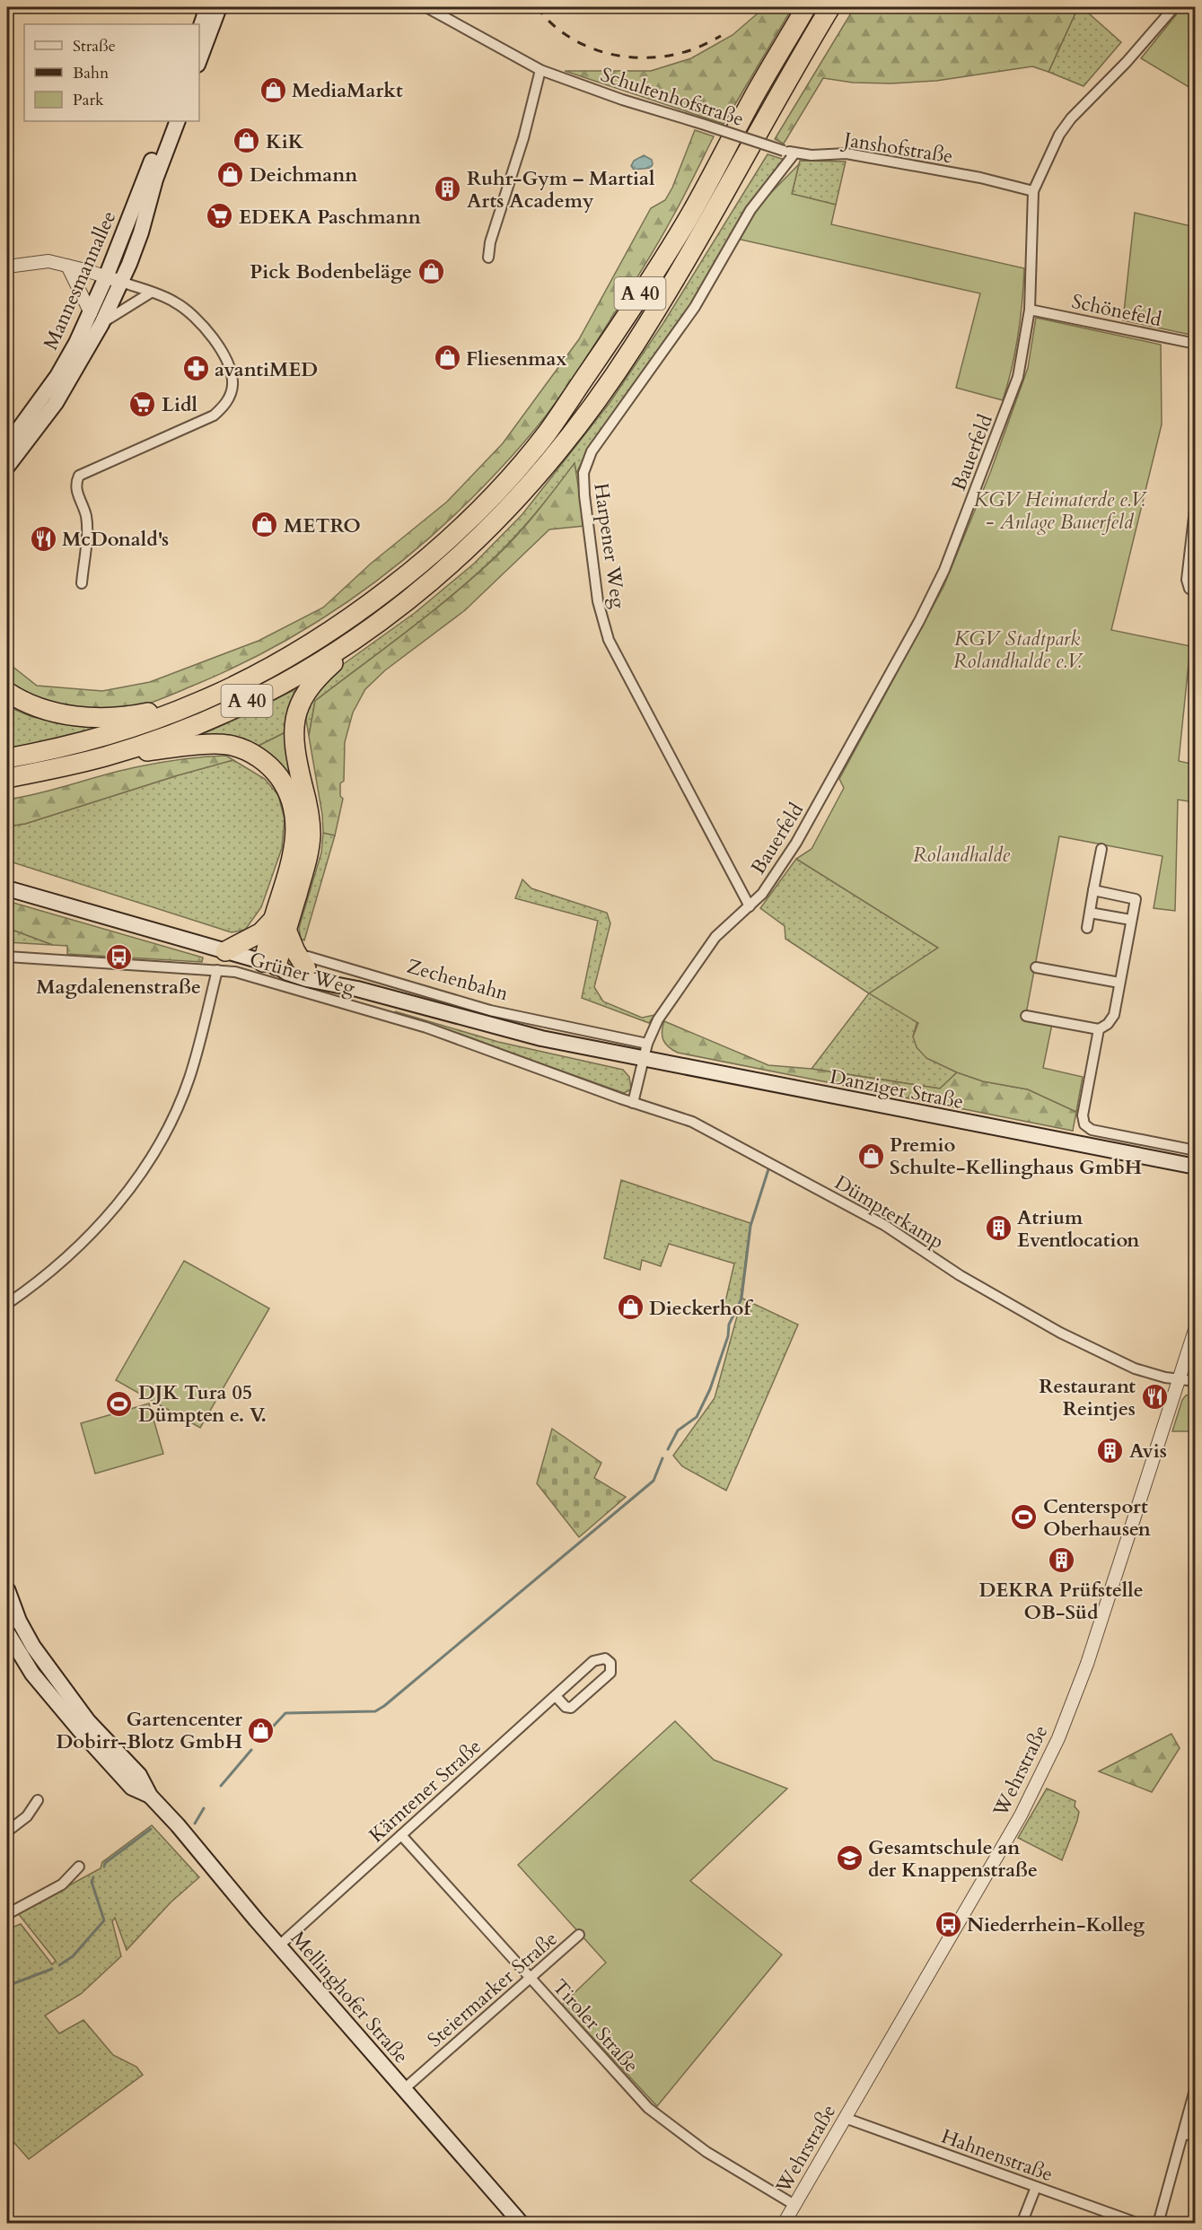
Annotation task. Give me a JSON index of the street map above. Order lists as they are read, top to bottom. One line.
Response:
{"streets":{"highway":["A 40"],"main road":["Mannesmannallee","Zechenbahn","Danziger Straße","Mellinghofer Straße"],"street":["Schultenhofstraße","Janshofstraße","Schönefeld","Bauerfeld","Harpener Weg","Grüner Weg","Dümpterkamp","Wehrstraße","Kärntener Straße","Steiermarker Straße","Tiroler Straße","Hahnenstraße"]},"crossings":[["Schultenhofstraße","Janshofstraße"],["Schultenhofstraße","Harpener Weg"],["Janshofstraße","Bauerfeld"],["Janshofstraße","Harpener Weg"],["Schönefeld","Bauerfeld"],["Bauerfeld","Harpener Weg"],["Bauerfeld","Zechenbahn"],["Bauerfeld","Danziger Straße"],["Bauerfeld","Dümpterkamp"],["Grüner Weg","Dümpterkamp"],["Zechenbahn","Danziger Straße"],["Dümpterkamp","Wehrstraße"],["Wehrstraße","Tiroler Straße"],["Wehrstraße","Hahnenstraße"],["Kärntener Straße","Mellinghofer Straße"],["Kärntener Straße","Tiroler Straße"],["Steiermarker Straße","Mellinghofer Straße"],["Steiermarker Straße","Tiroler Straße"]],"parks":["KGV Heimaterde e.V. - Anlage Bauerfeld","KGV Stadtpark Rolandhalde e.V.","Rolandhalde"],"places":{"shop":["MediaMarkt","KiK","Deichmann","Pick Bodenbeläge","Fliesenmax","METRO","Premio Schulte-Kellinghaus GmbH","Dieckerhof","Gartencenter Dobirr-Blotz GmbH"],"building":["Ruhr-Gym – Martial Arts Academy","Atrium Eventlocation","Avis","DEKRA Prüfstelle OB-Süd"],"supermarket":["EDEKA Paschmann","Lidl"],"pharmacy":["avantiMED"],"restaurant":["McDonald's","Restaurant Reintjes"],"bus stop":["Magdalenenstraße","Niederrhein-Kolleg"],"sports":["DJK Tura 05 Dümpten e. V.","Centersport Oberhausen"],"school or university":["Gesamtschule an der Knappenstraße"]},"legend":["Straße","Bahn","Park"]}
